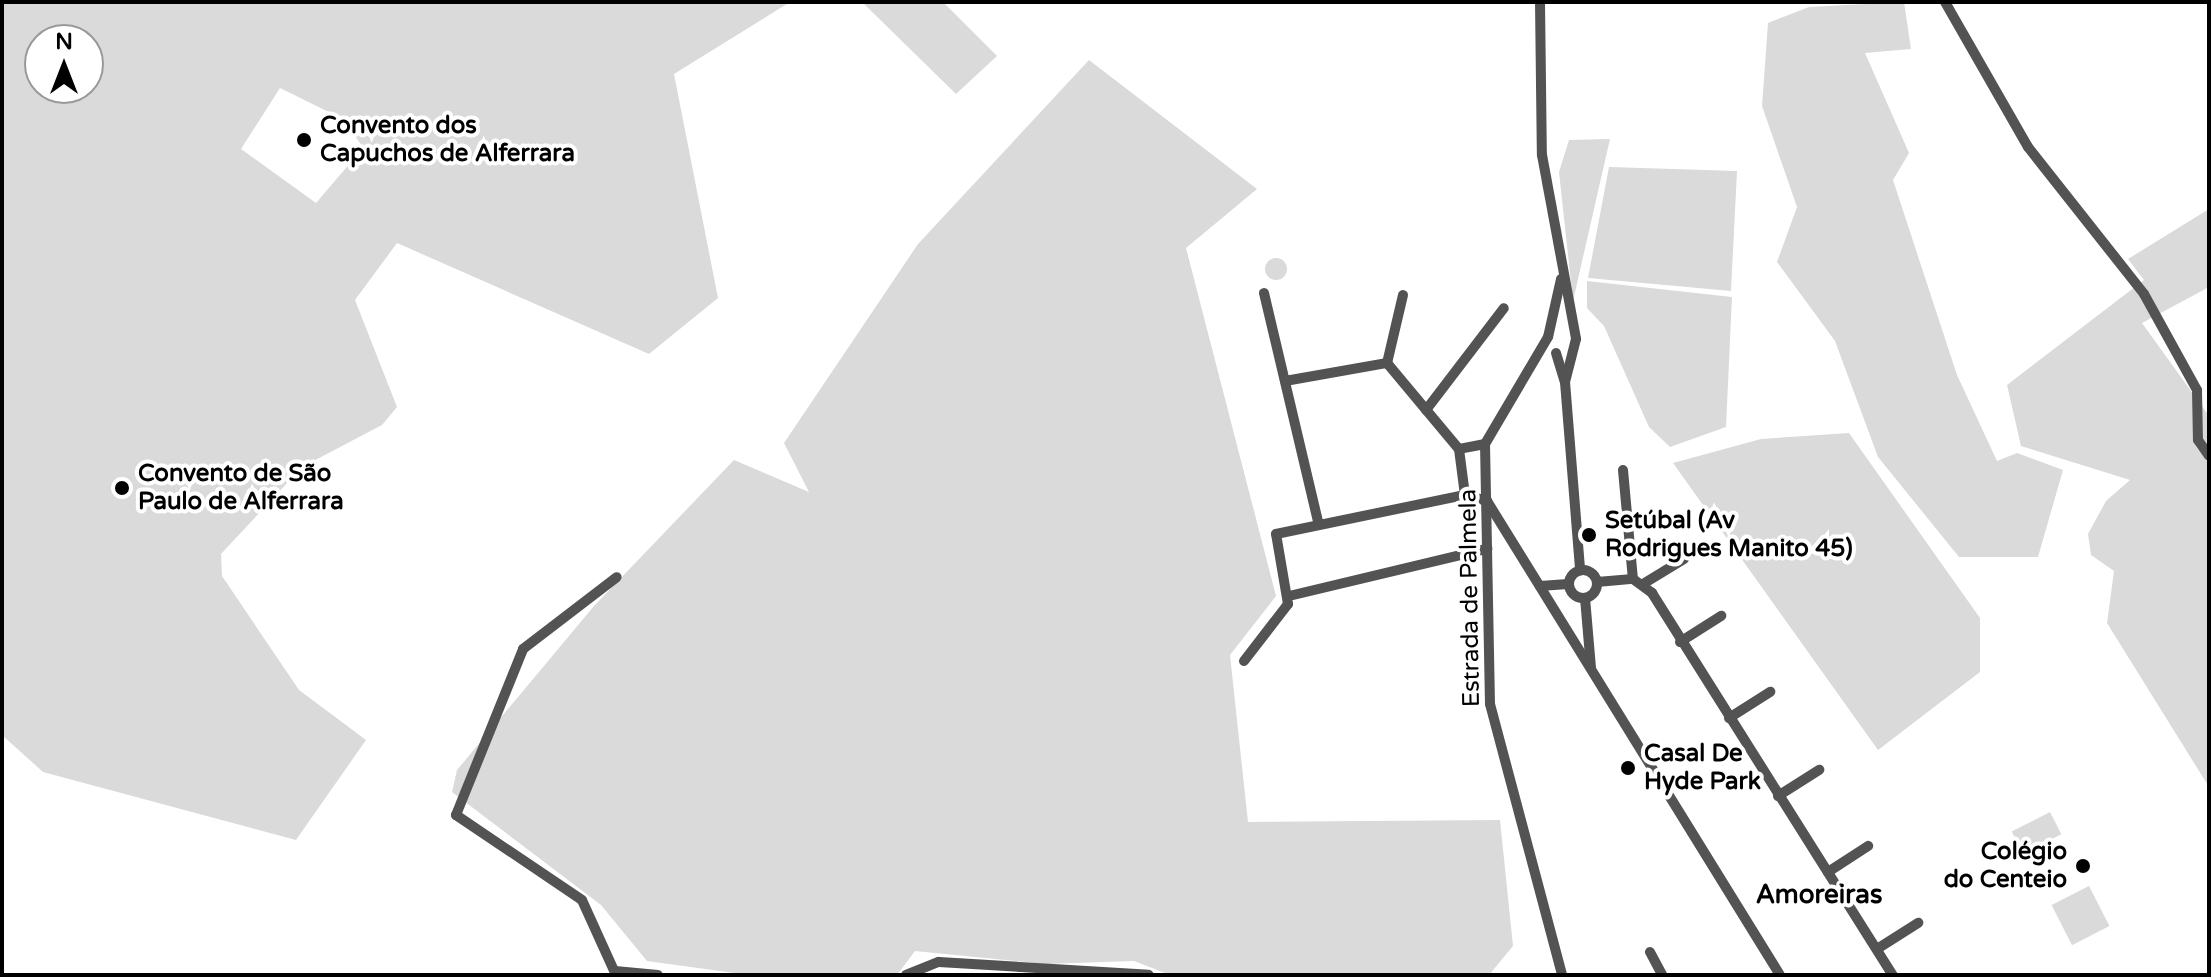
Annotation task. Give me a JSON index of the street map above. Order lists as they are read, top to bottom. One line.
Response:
{"streets":{"street":["Estrada de Palmela"]},"districts":["Amoreiras"],"places":["Convento dos Capuchos de Alferrara","Convento de São Paulo de Alferrara","Setúbal (Av Rodrigues Manito 45)","Casal De Hyde Park","Colégio do Centeio"],"north":"top"}
